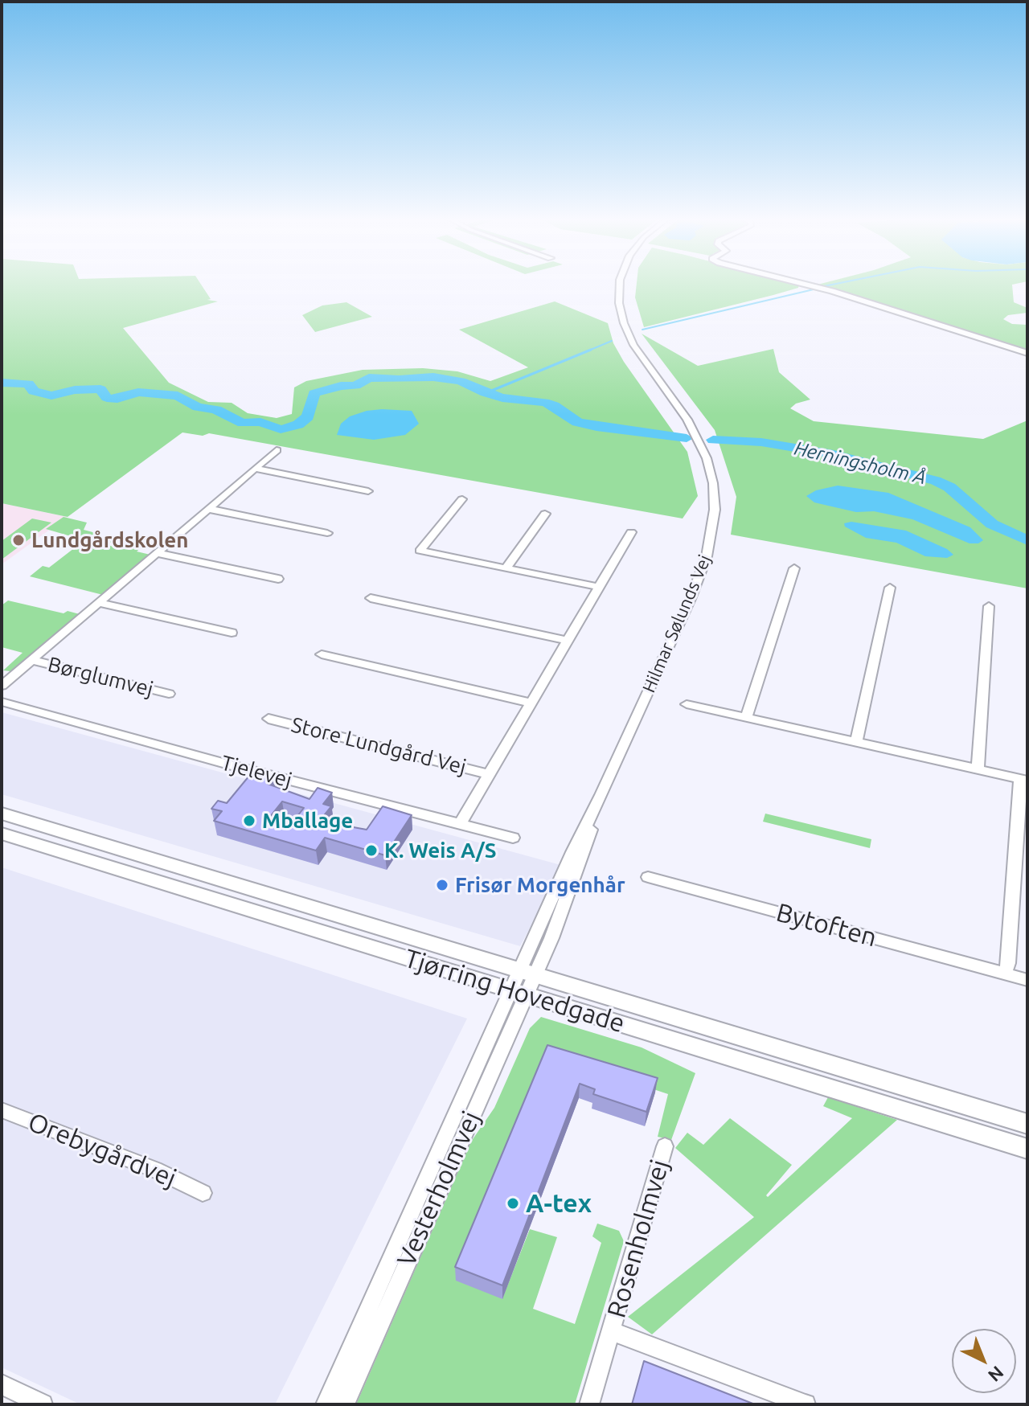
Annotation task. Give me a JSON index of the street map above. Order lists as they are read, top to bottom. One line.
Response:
{"streets":{"main road":["Tjørring Hovedgade"],"street":["Hilmar Sølunds Vej","Børglumvej","Store Lundgård Vej","Tjelevej","Bytoften","Orebygårdvej","Vesterholmvej","Rosenholmvej"]},"crossings":[["Hilmar Sølunds Vej","Tjørring Hovedgade"],["Hilmar Sølunds Vej","Vesterholmvej"],["Store Lundgård Vej","Tjelevej"],["Tjørring Hovedgade","Vesterholmvej"]],"water":["Herningsholm Å"],"places":["Lundgårdskolen","Mballage","K. Weis A/S","Frisør Morgenhår","A-tex"],"north":"bottom right"}
